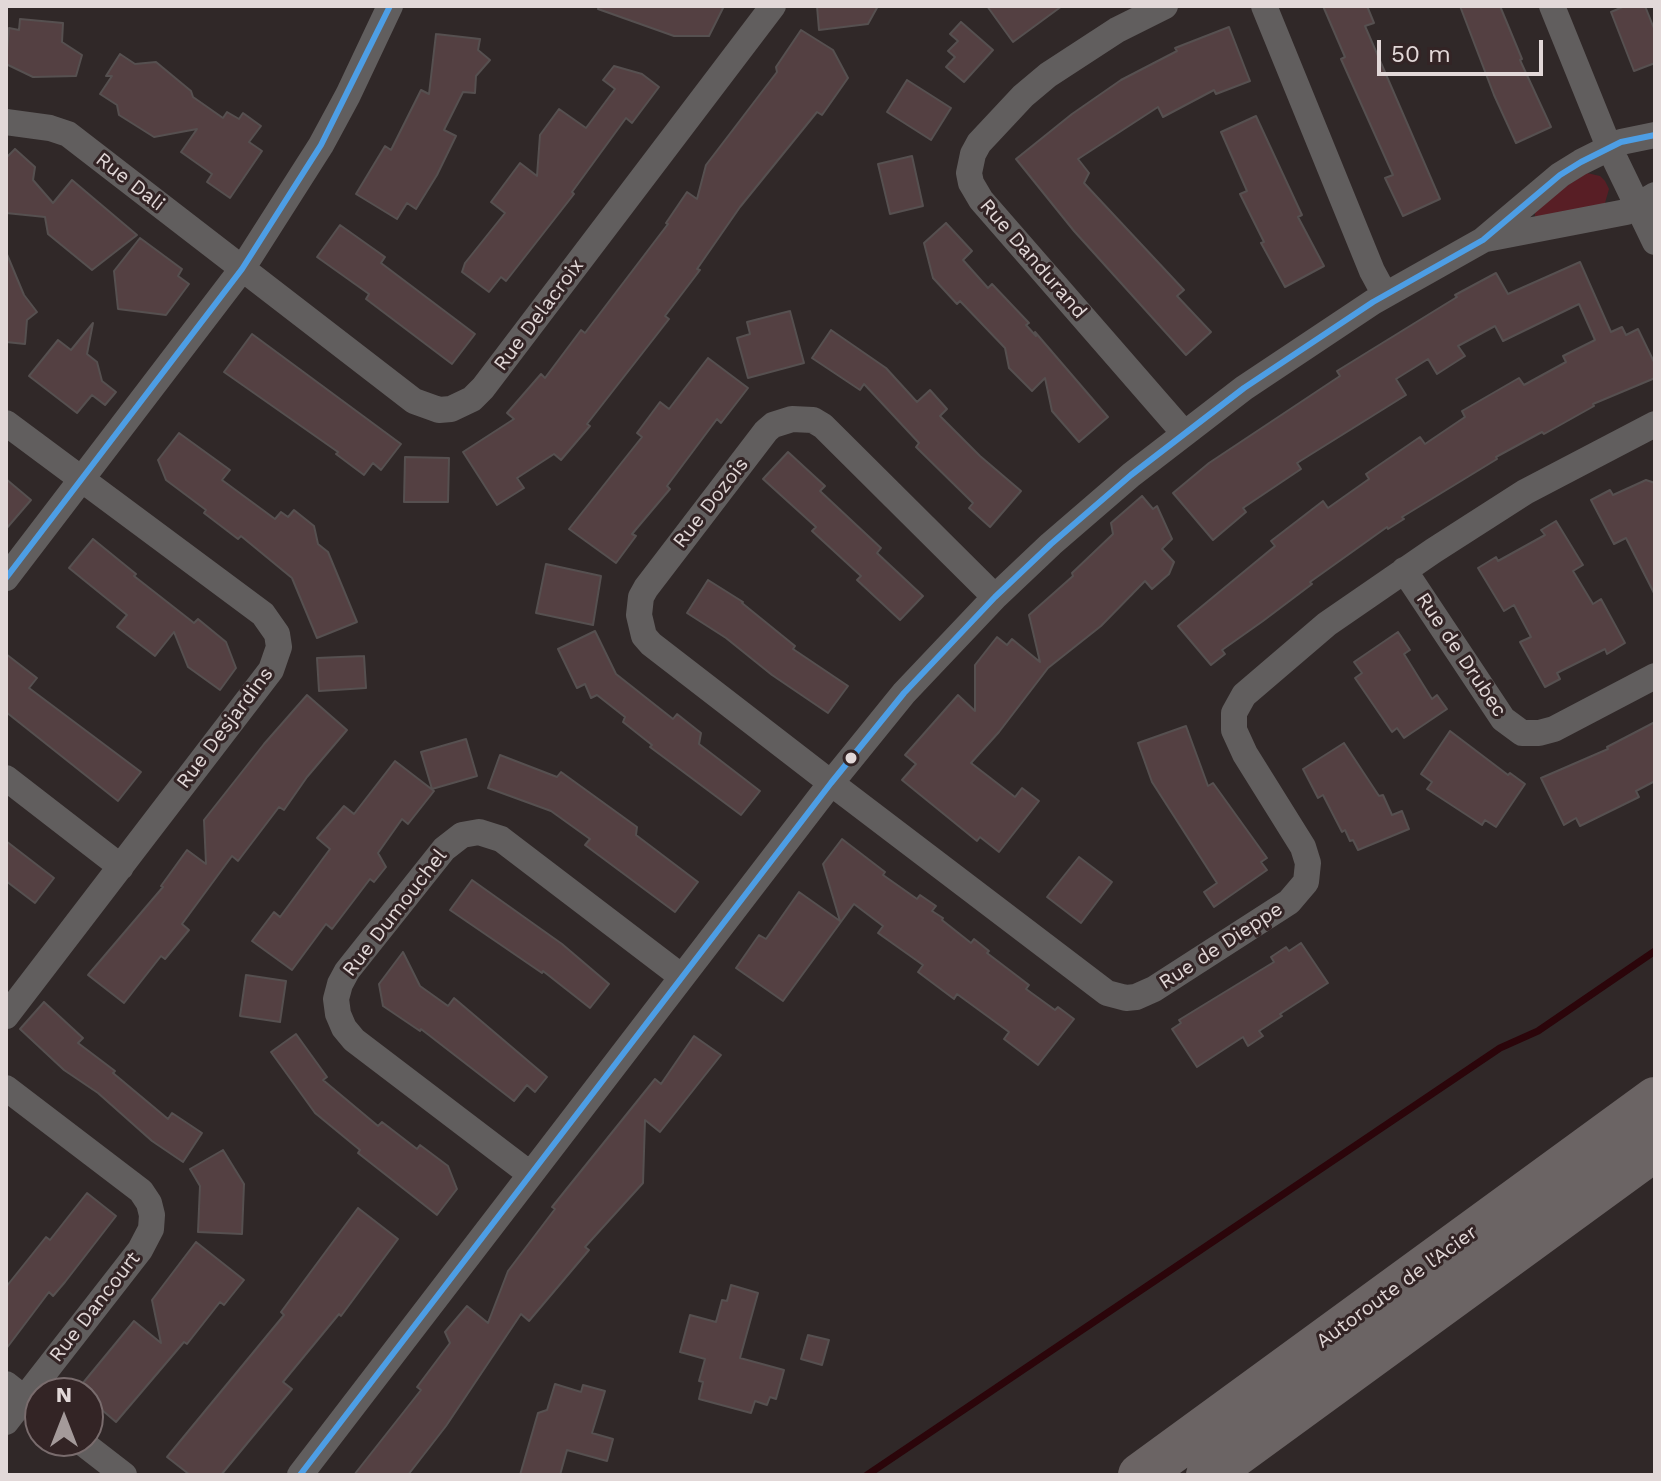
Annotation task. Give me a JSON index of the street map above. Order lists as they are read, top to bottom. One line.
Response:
{"streets":{"highway":["Autoroute de l'Acier"],"street":["Rue Dali","Rue Dandurand","Rue Delacroix","Rue Dozois","Rue de Drubec","Rue Desjardins","Rue Dumouchel","Rue de Dieppe","Rue Dancourt"]},"crossings":[["Rue Dali","Rue Delacroix"],["Rue Dozois","Rue de Dieppe"],["Rue de Drubec","Rue de Dieppe"]],"scale_bar":"50 m","north":"top"}
